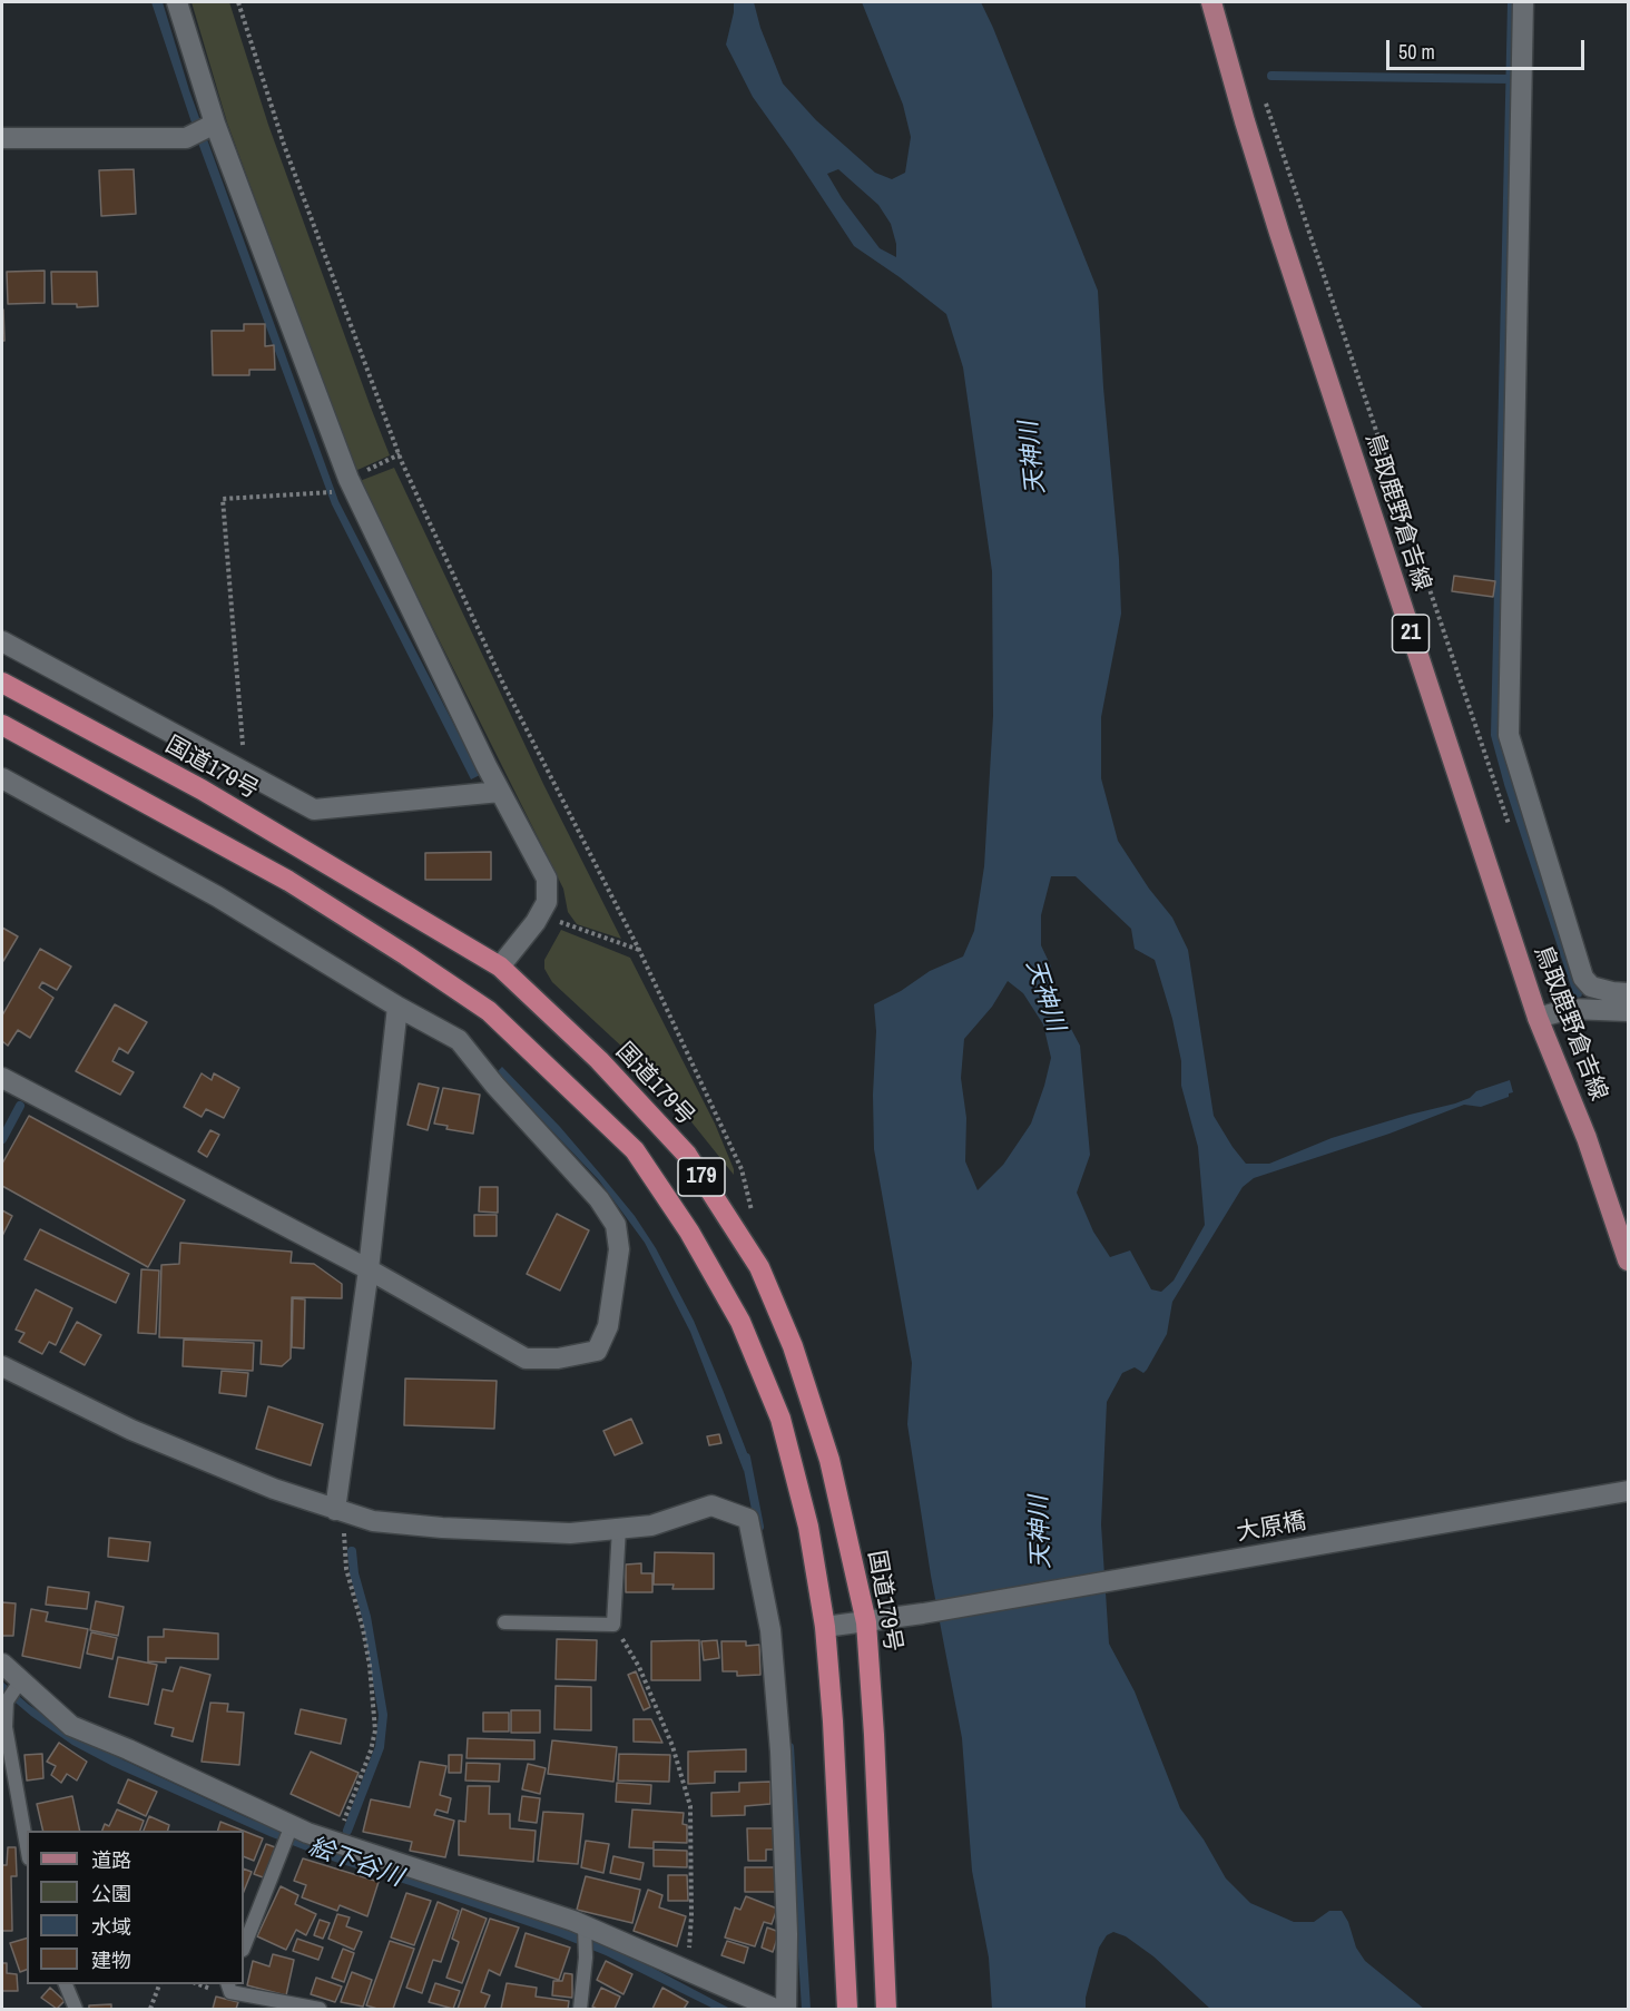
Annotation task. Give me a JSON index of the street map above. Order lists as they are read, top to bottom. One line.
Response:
{"streets":{"highway":["国道179号","179"],"main road":["鳥取鹿野倉吉線","21"],"street":["大原橋"]},"crossings":[["国道179号","大原橋"],["179","大原橋"]],"water":["天神川","絵下谷川"],"legend":["道路","公園","水域","建物"],"scale_bar":"50 m"}
